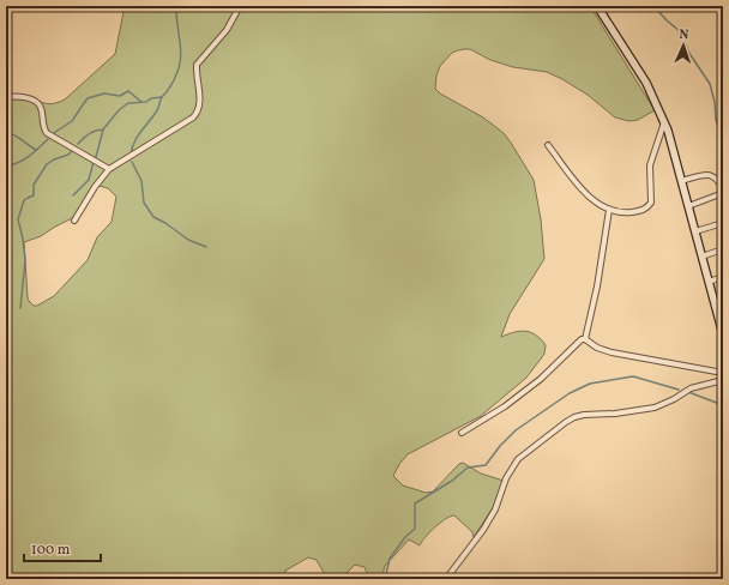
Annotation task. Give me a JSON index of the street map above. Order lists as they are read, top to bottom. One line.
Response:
{"scale_bar":"100 m","north":"top"}
